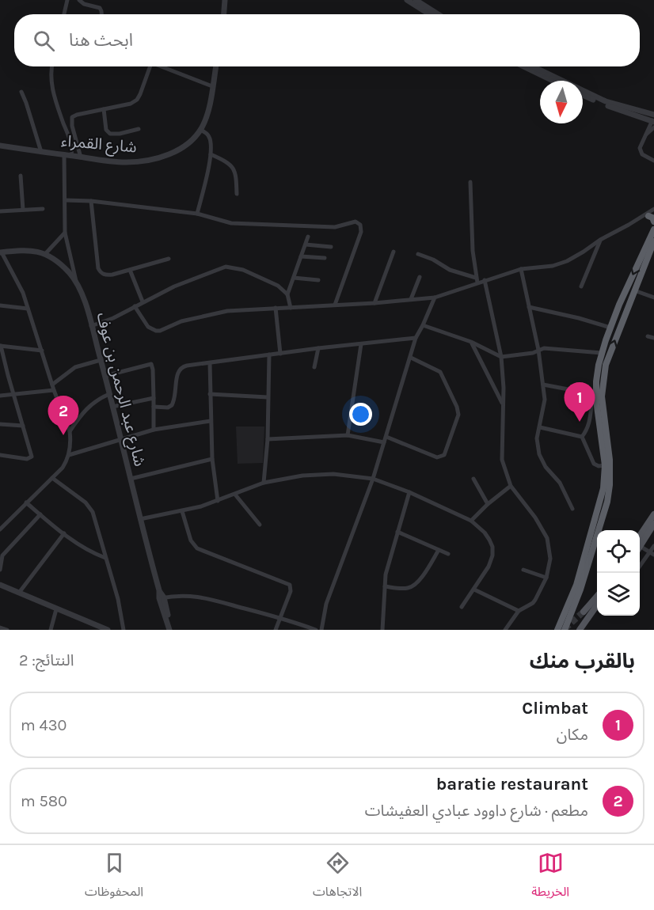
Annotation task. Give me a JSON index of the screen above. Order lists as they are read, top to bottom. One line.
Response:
{"streets":{"street":["شارع القمراء","شارع عبد الرحمن بن عوف"]},"north":"bottom","page":{"search":"ابحث هنا","pins":["1","2"],"heading":["بالقرب منك","النتائج: 2"],"list":[{"mark":"1","name":"Climbat","note":"مكان","value":"430 m"},{"mark":"2","name":"baratie restaurant","note":"مطعم · شارع داوود عبادي العفيشات","value":"580 m"}],"nav":["الخريطة","الاتجاهات","المحفوظات"]}}
